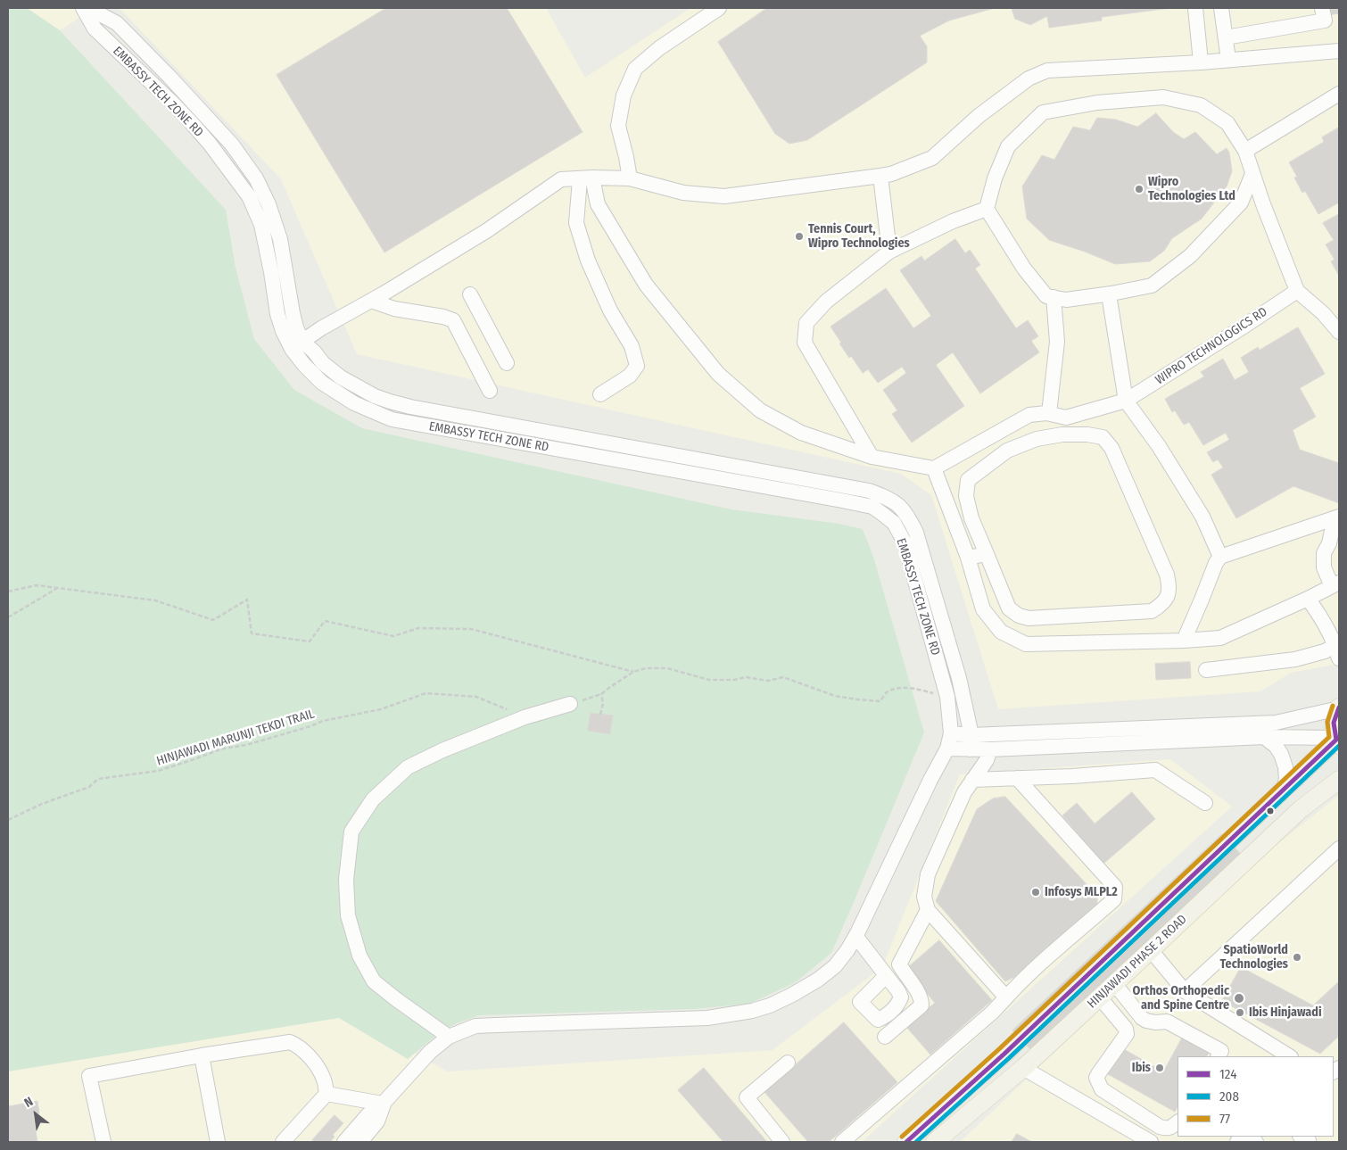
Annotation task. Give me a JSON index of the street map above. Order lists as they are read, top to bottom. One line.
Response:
{"streets":{"main road":["HINJAWADI PHASE 2 ROAD"],"street":["EMBASSY TECH ZONE RD","WIPRO TECHNOLOGICS RD"],"path":["HINJAWADI MARUNJI TEKDI TRAIL"]},"places":["Wipro Technologies Ltd","Tennis Court, Wipro Technologies","Infosys MLPL2","SpatioWorld Technologies","Orthos Orthopedic and Spine Centre","Ibis Hinjawadi","Ibis"],"lines":["transit line 77","transit line 124","transit line 208"],"legend":["124","208","77"],"north":"top left"}
